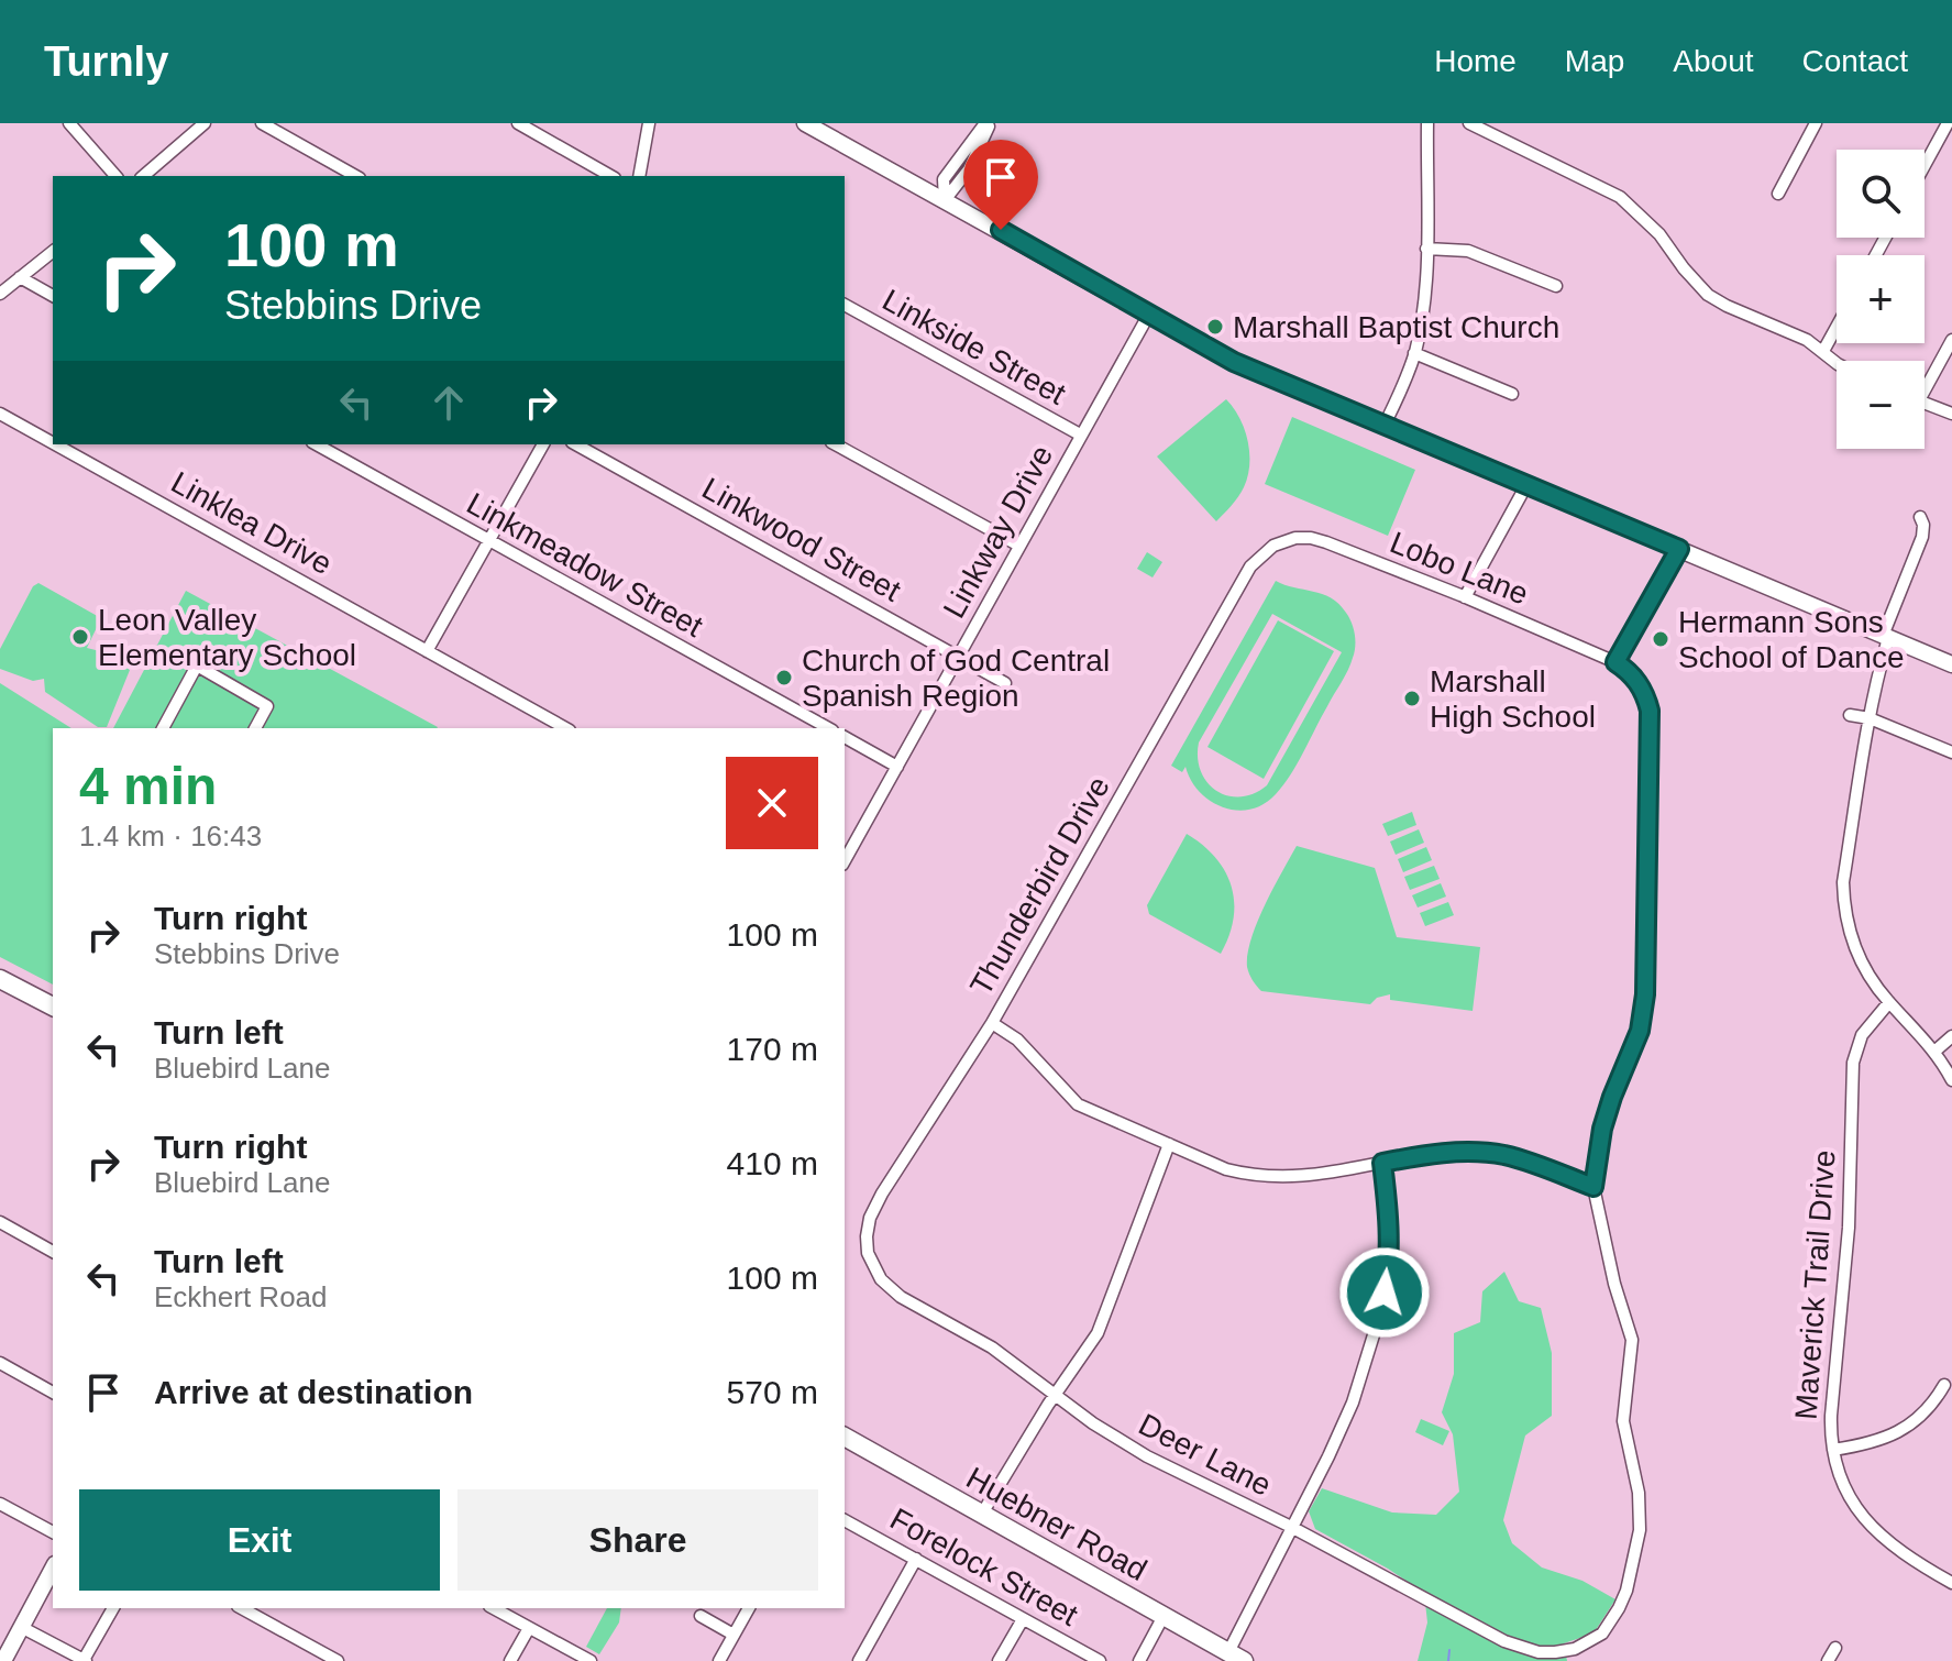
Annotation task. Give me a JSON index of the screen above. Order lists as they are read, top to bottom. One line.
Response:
{"streets":{"main road":["Huebner Road"],"street":["Linkside Street","Linklea Drive","Linkway Drive","Linkwood Street","Linkmeadow Street","Lobo Lane","Thunderbird Drive","Maverick Trail Drive","Deer Lane","Forelock Street"]},"crossings":[["Linkside Street","Linkway Drive"],["Linkway Drive","Linkwood Street"],["Lobo Lane","Thunderbird Drive"],["Thunderbird Drive","Deer Lane"]],"places":["Marshall Baptist Church","Leon Valley Elementary School","Hermann Sons School of Dance","Church of God Central Spanish Region","Marshall High School"],"page":{"header":"Turnly","nav":["Home","Map","About","Contact"],"map_buttons":["+","−"],"turn":["100 m","Stebbins Drive"],"heading":["4 min","1.4 km · 16:43"],"list":[{"name":"Turn right","note":"Stebbins Drive","value":"100 m"},{"name":"Turn left","note":"Bluebird Lane","value":"170 m"},{"name":"Turn right","note":"Bluebird Lane","value":"410 m"},{"name":"Turn left","note":"Eckhert Road","value":"100 m"},{"name":"Arrive at destination","value":"570 m"}],"buttons":["Exit","Share"]}}
